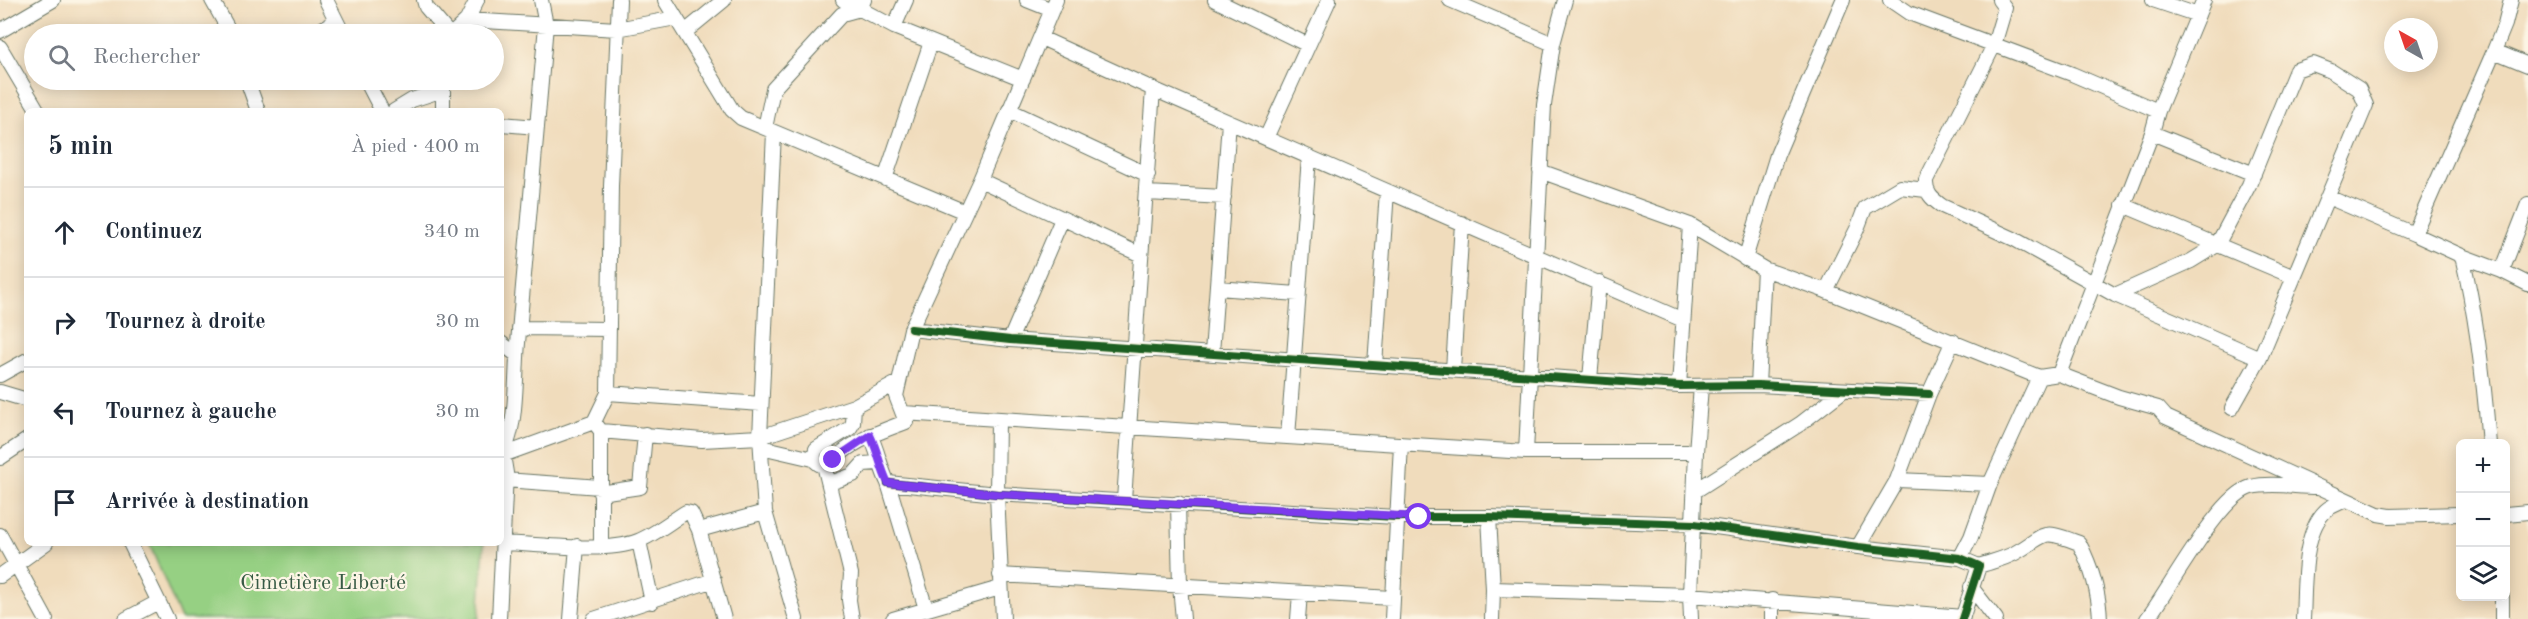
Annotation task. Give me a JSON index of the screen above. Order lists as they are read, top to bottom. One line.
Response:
{"parks":["Cimetière Liberté"],"north":"top left","page":{"search":"Rechercher","heading":["5 min","À pied · 400 m"],"list":[["Continuez","340 m"],["Tournez à droite","30 m"],["Tournez à gauche","30 m"],"Arrivée à destination"],"map_buttons":["+","−"]}}
